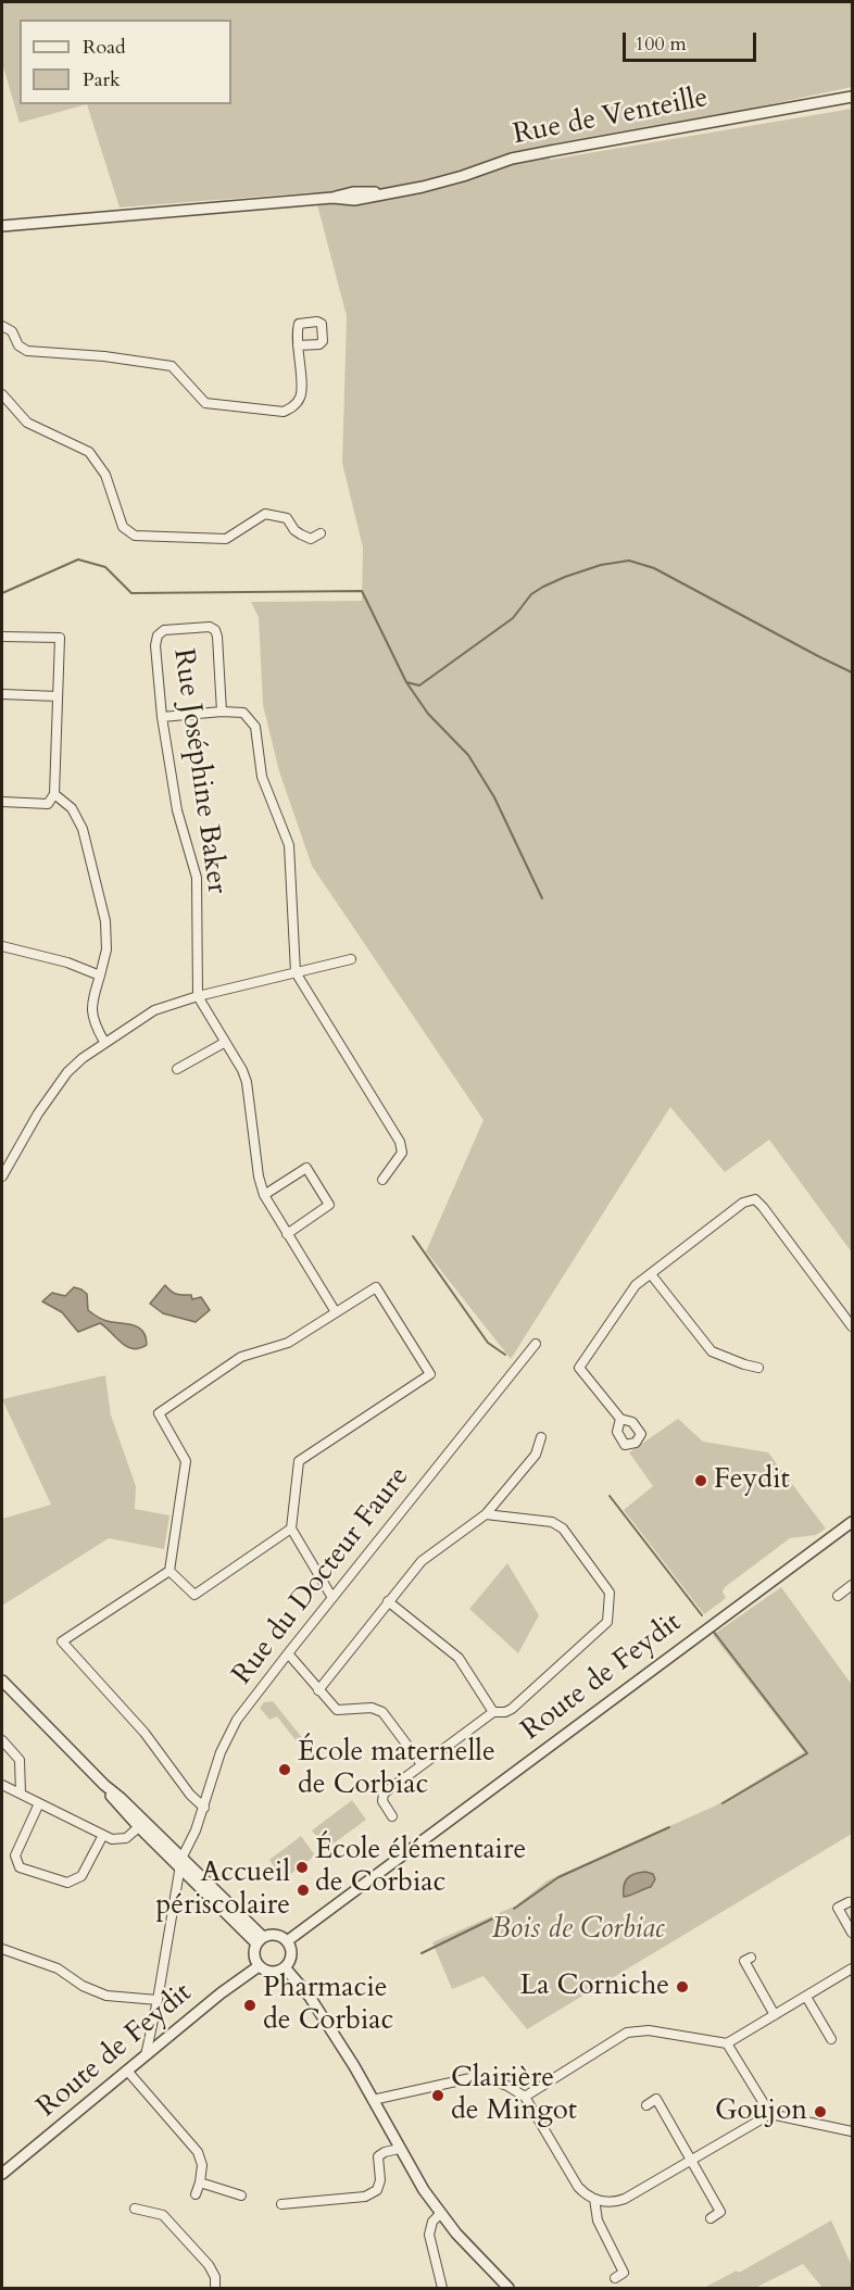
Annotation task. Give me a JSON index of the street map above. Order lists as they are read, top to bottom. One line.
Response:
{"streets":{"street":["Rue de Venteille","Rue Joséphine Baker","Rue du Docteur Faure","Route de Feydit"]},"crossings":[["Rue du Docteur Faure","Route de Feydit"]],"parks":["Bois de Corbiac"],"places":["Feydit","École maternelle de Corbiac","École élémentaire de Corbiac","Accueil périscolaire","La Corniche","Pharmacie de Corbiac","Clairière de Mingot","Goujon"],"legend":["Road","Park"],"scale_bar":"100 m"}
